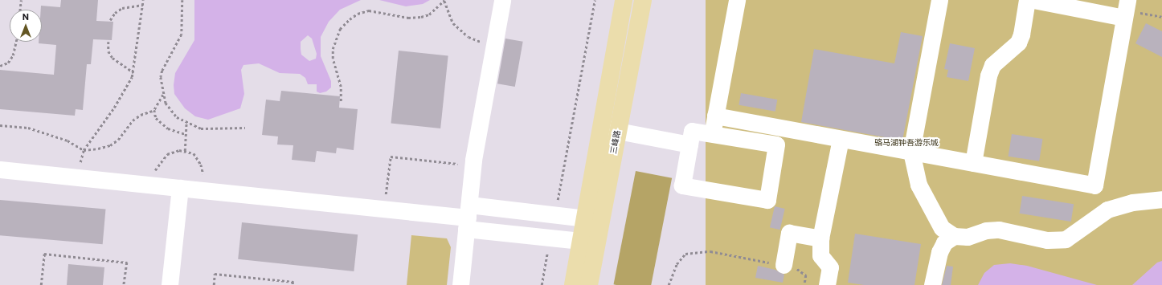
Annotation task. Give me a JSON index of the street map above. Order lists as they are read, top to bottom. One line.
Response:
{"streets":{"main road":["三峰路"]},"parks":["骆马湖钟吾游乐城"],"north":"top"}
